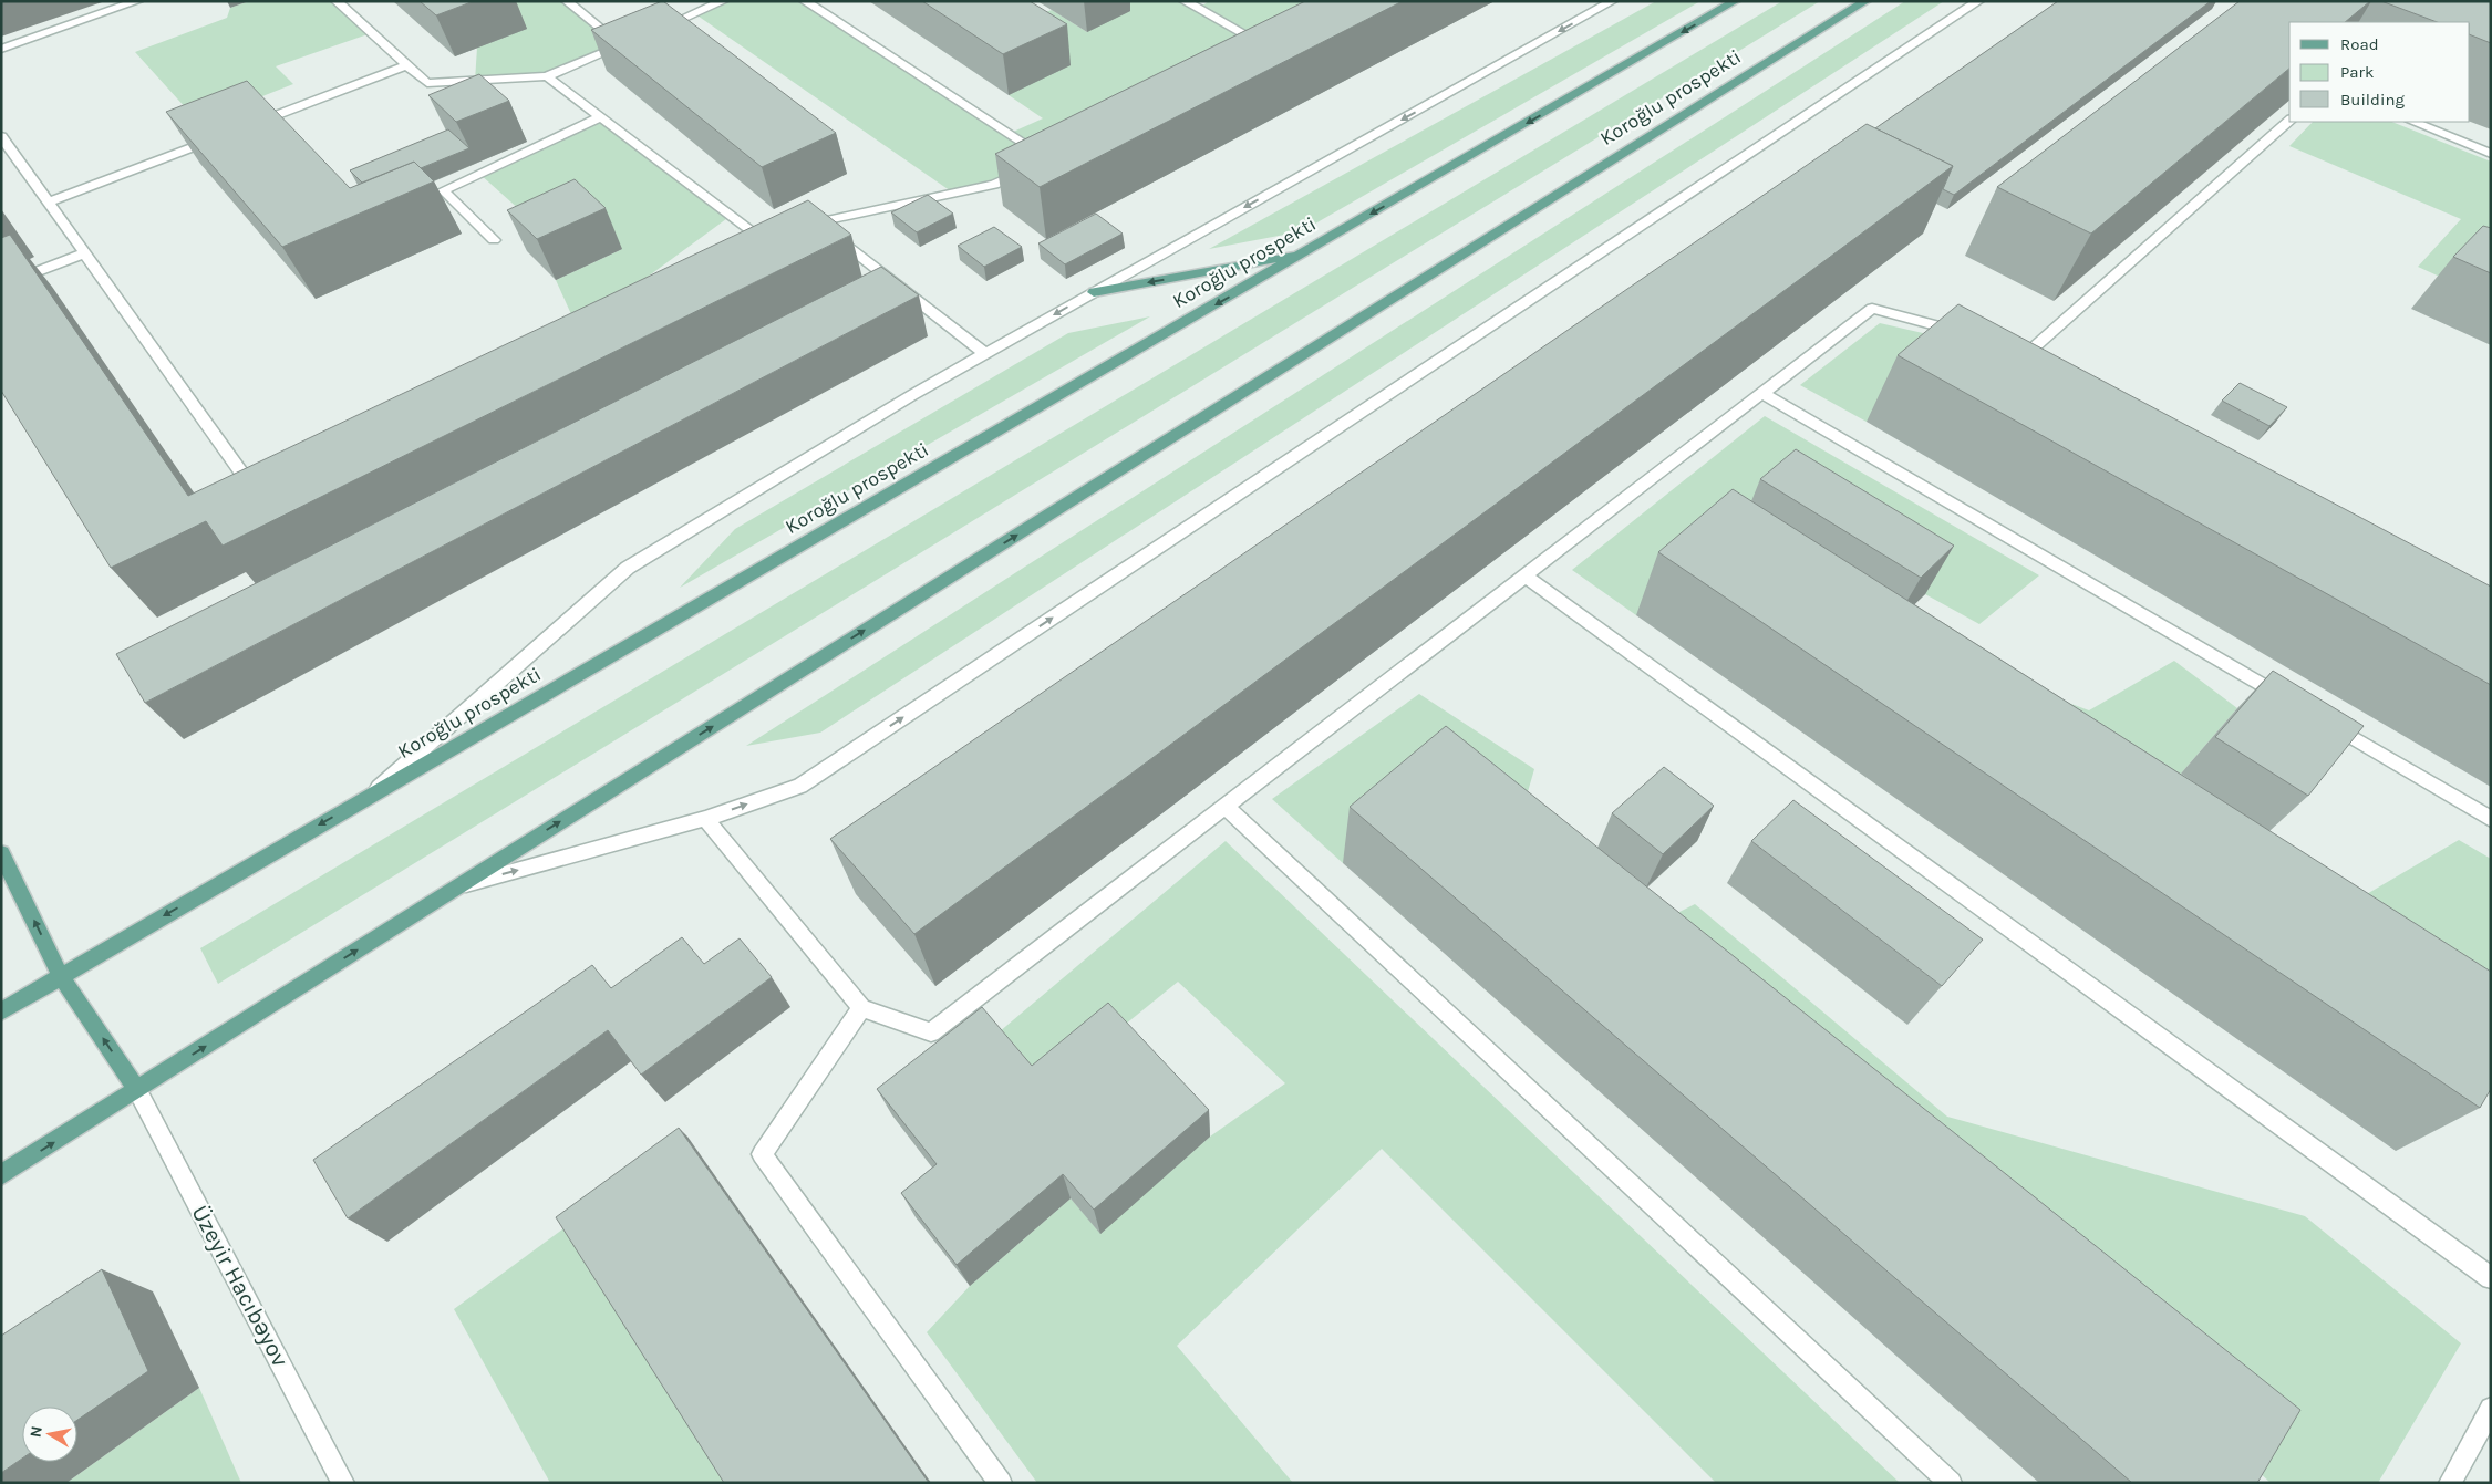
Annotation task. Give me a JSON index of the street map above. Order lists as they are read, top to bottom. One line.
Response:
{"streets":{"main road":["Koroğlu prospekti"],"street":["Üzeyir Hacıbəyov"]},"crossings":[["Koroğlu prospekti","Üzeyir Hacıbəyov"]],"legend":["Road","Park","Building"],"north":"left"}
